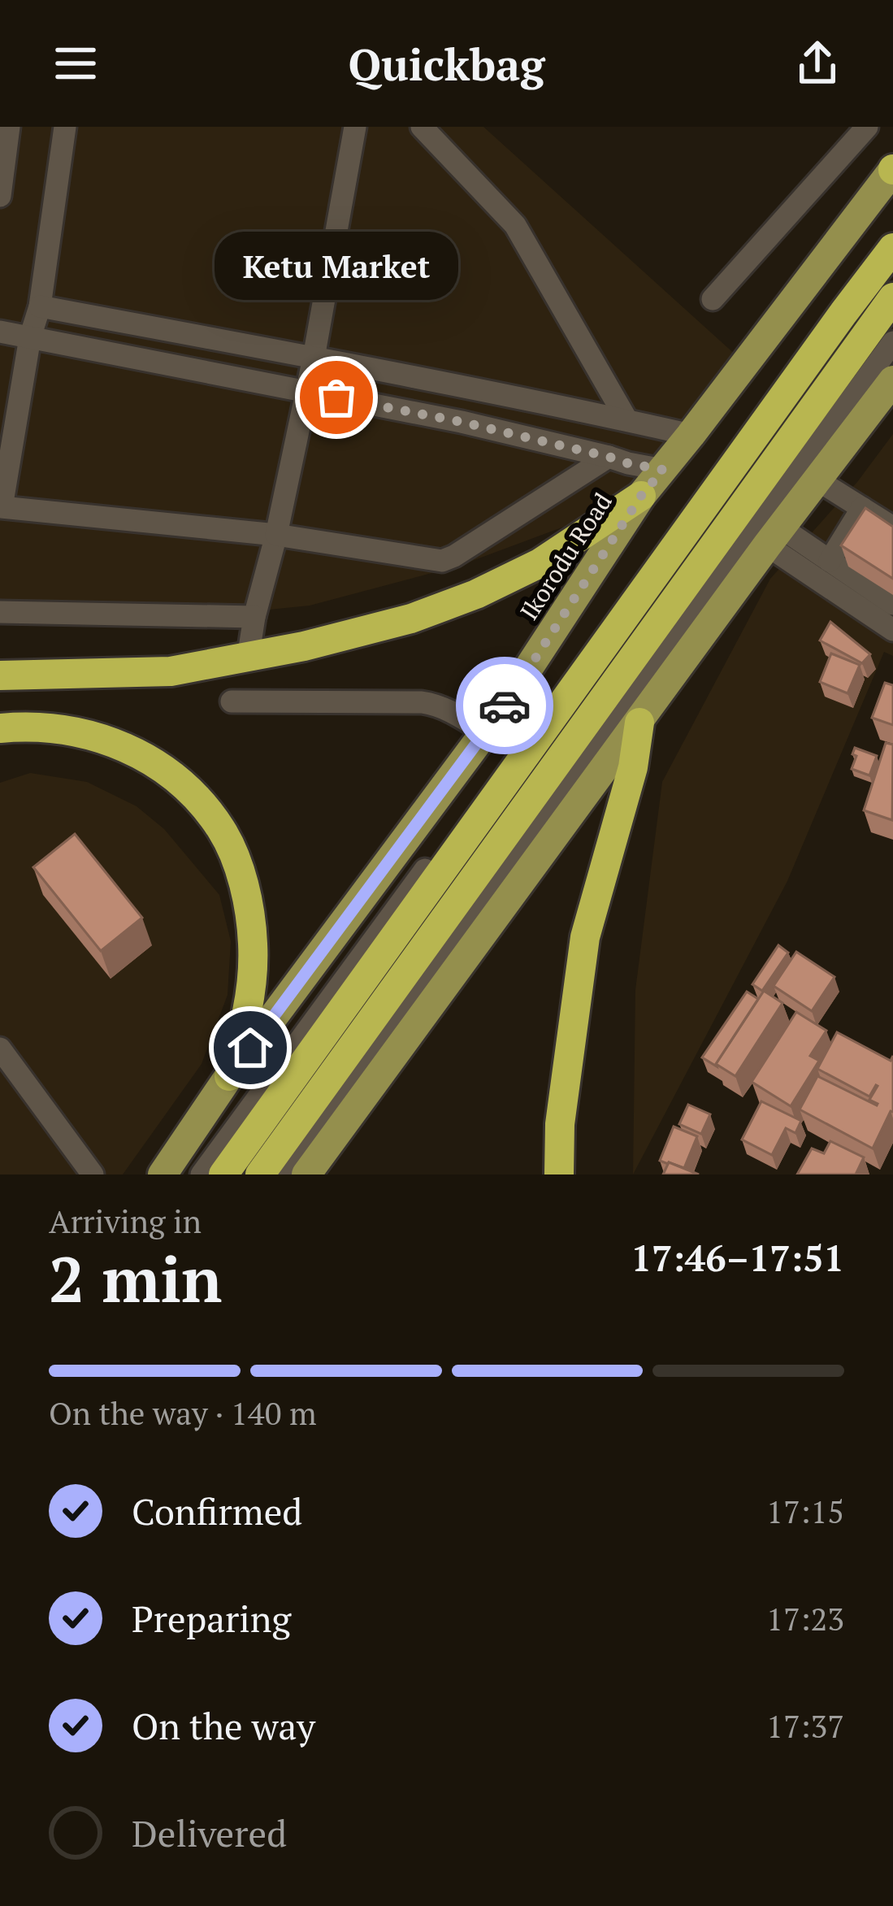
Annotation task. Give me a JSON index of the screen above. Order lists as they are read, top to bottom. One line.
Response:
{"streets":{"main road":["Ikorodu Road"]},"places":["Ketu Market"],"page":{"header":"Quickbag","bubble":"Ketu Market","heading":["2 min","Arriving in","17:46–17:51"],"bar":"On the way · 140 m","list":[["Confirmed","17:15"],["Preparing","17:23"],["On the way","17:37"],"Delivered"]}}
